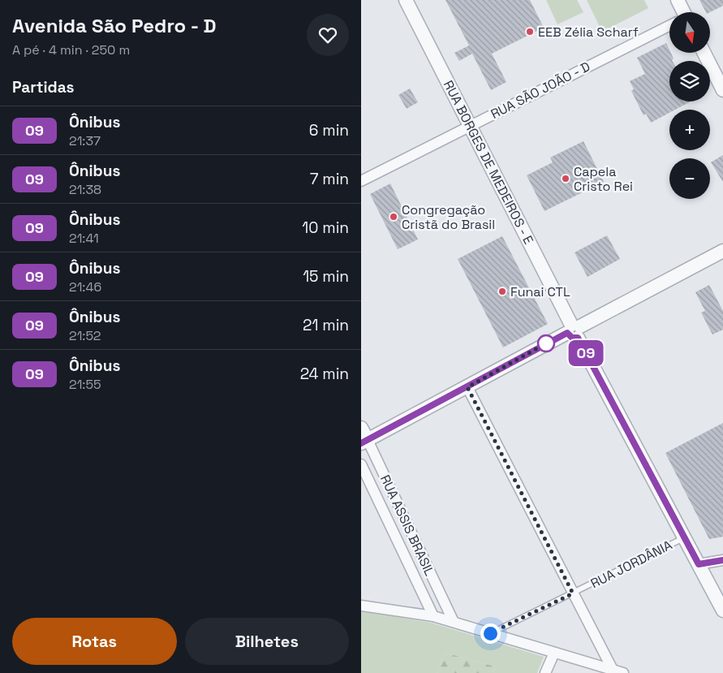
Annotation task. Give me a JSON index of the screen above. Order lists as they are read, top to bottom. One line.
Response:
{"streets":{"street":["RUA SÃO JOÃO - D","RUA BORGES DE MEDEIROS - E","RUA ASSIS BRASIL"],"lane":["RUA JORDÂNIA"]},"crossings":[["RUA SÃO JOÃO - D","RUA BORGES DE MEDEIROS - E"],["RUA BORGES DE MEDEIROS - E","RUA JORDÂNIA"]],"places":["EEB Zélia Scharf","Capela Cristo Rei","Congregação Cristã do Brasil","Funai CTL"],"lines":["bus line 09"],"north":"bottom","page":{"heading":[["Avenida São Pedro - D","A pé · 4 min · 250 m"],"Partidas"],"on_map":"09","map_buttons":["+","−"],"list":[{"mark":"09","name":"Ônibus","note":"21:37","value":"6 min"},{"mark":"09","name":"Ônibus","note":"21:38","value":"7 min"},{"mark":"09","name":"Ônibus","note":"21:41","value":"10 min"},{"mark":"09","name":"Ônibus","note":"21:46","value":"15 min"},{"mark":"09","name":"Ônibus","note":"21:52","value":"21 min"},{"mark":"09","name":"Ônibus","note":"21:55","value":"24 min"}],"buttons":["Rotas","Bilhetes"]}}
